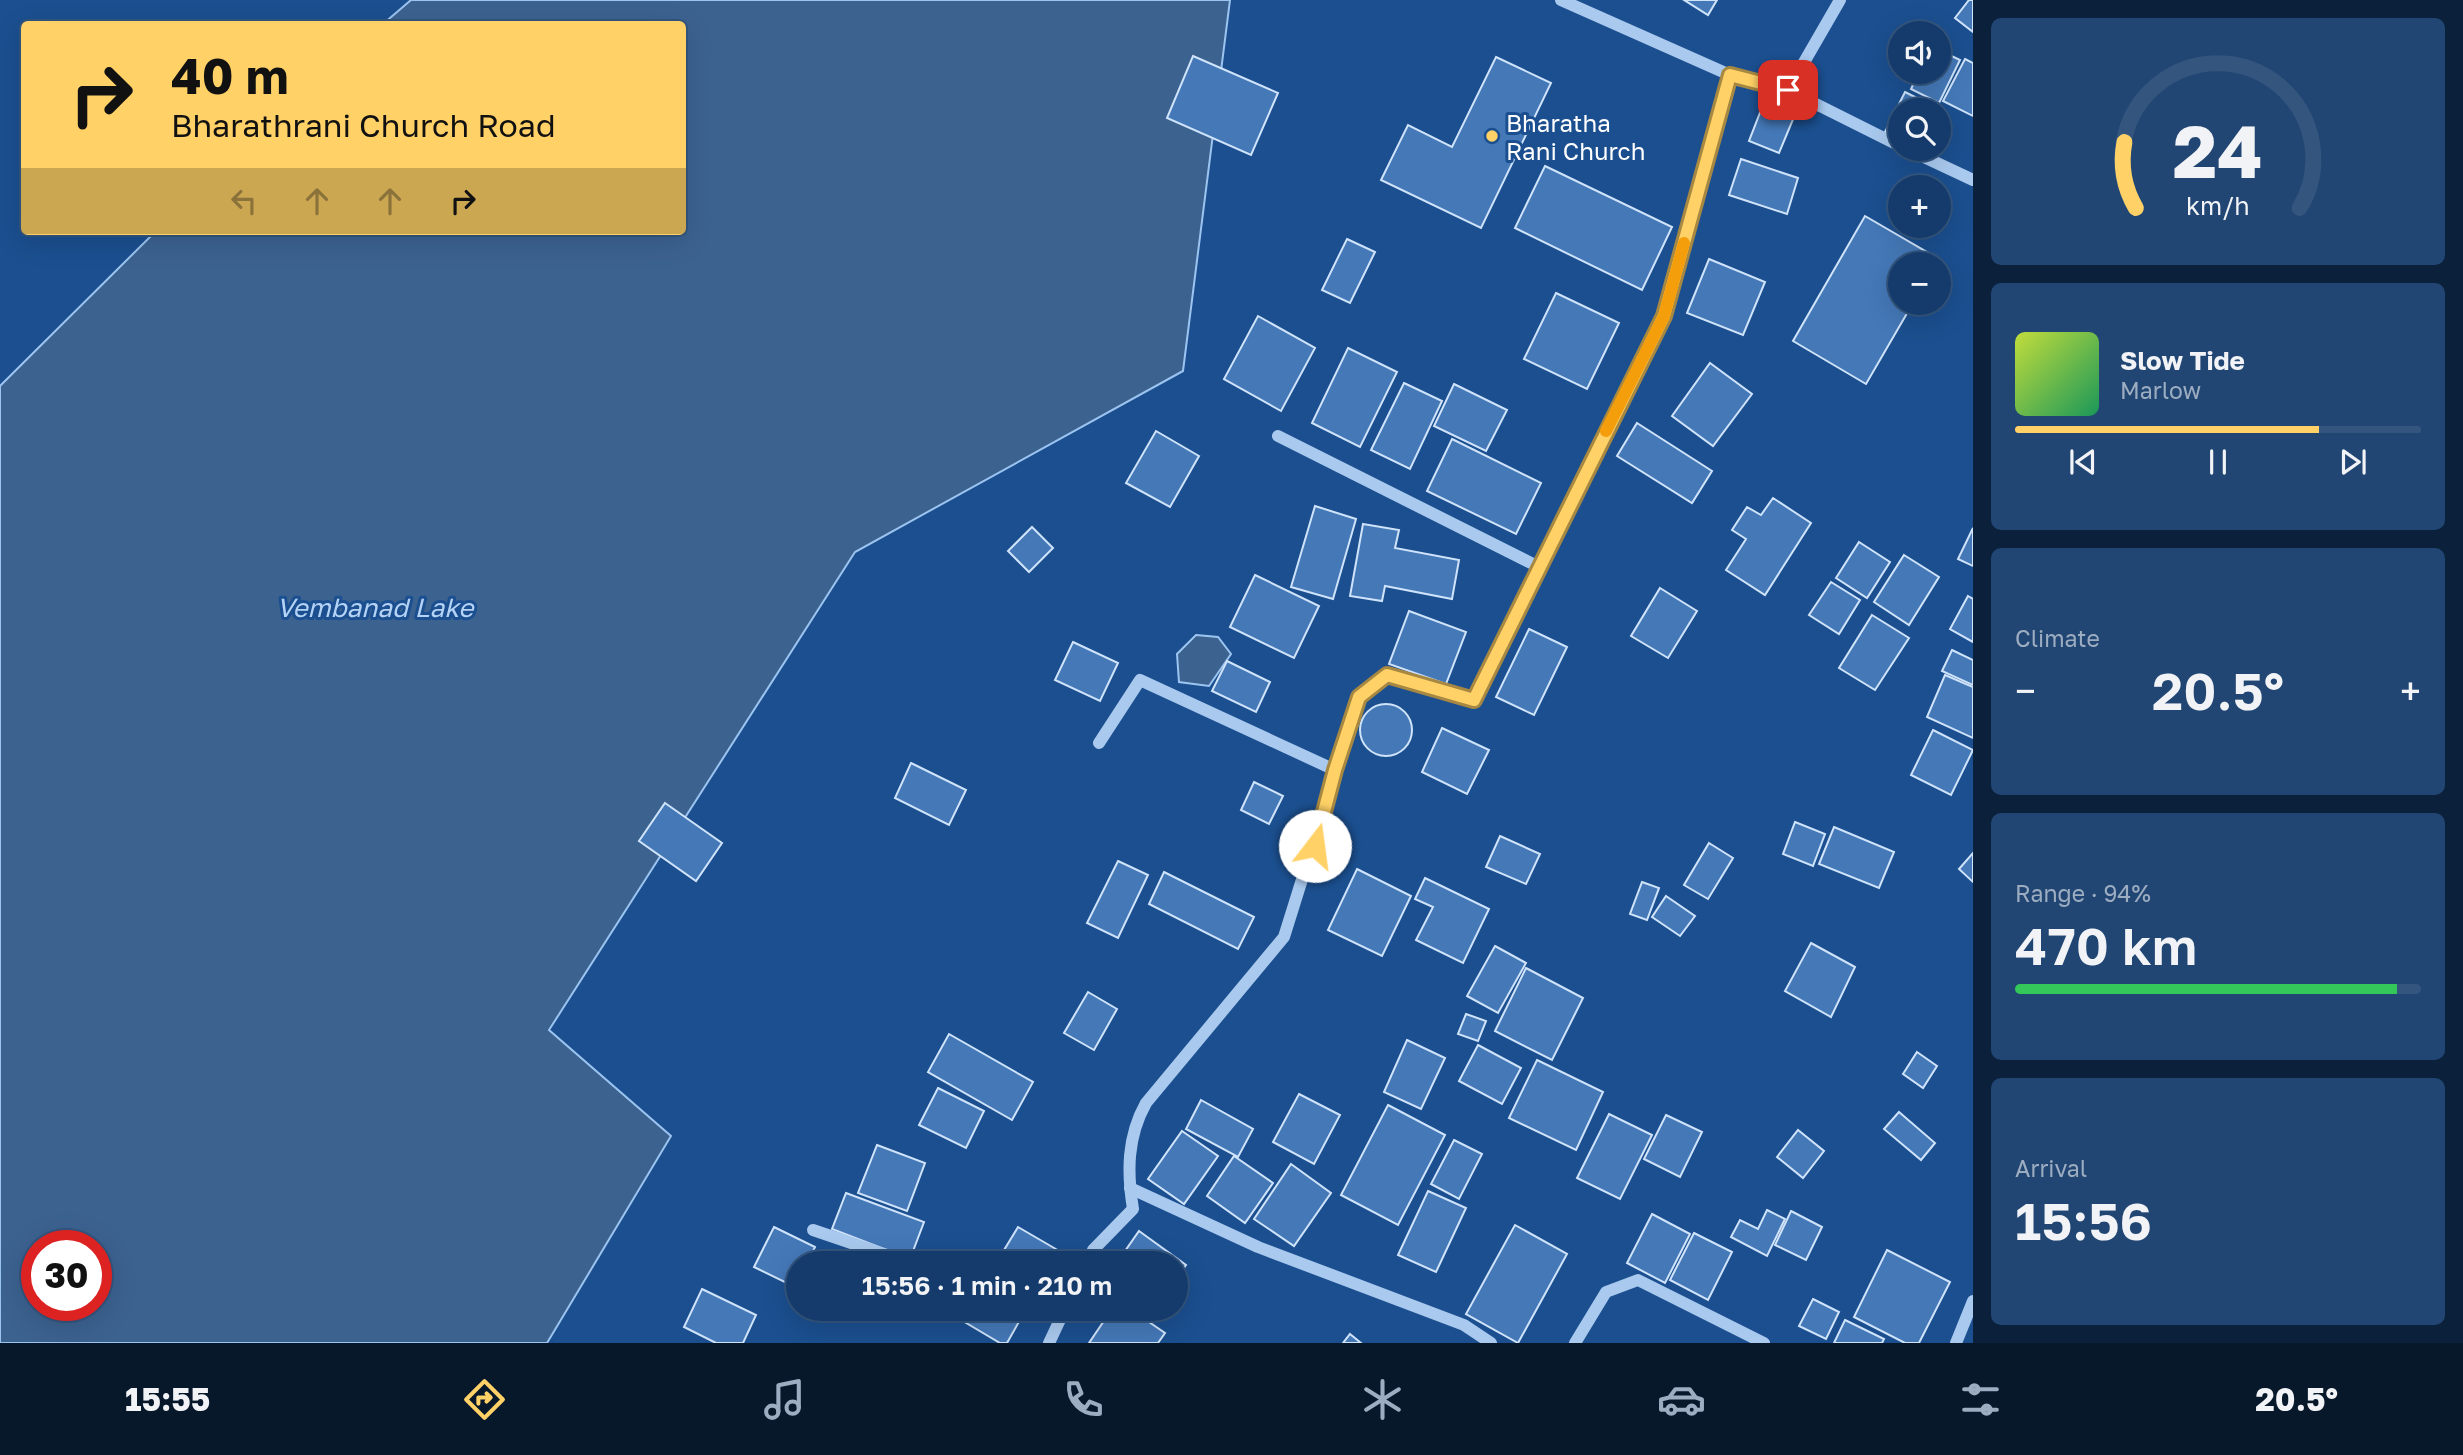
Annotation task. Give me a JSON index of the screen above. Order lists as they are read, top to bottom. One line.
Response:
{"water":["Vembanad Lake"],"places":["Bharatha Rani Church"],"page":{"map_buttons":["+","−"],"turn":["40 m","Bharathrani Church Road"],"song":["Slow Tide","Marlow"],"tile":["Climate",["Range · 94%","470 km"],["Arrival","15:56"]],"heat":["−","20.5°","+"],"limit":"30","trip":"15:56 · 1 min · 210 m","tabs":["15:55","20.5°"],"gauge":["24","km/h"]}}
